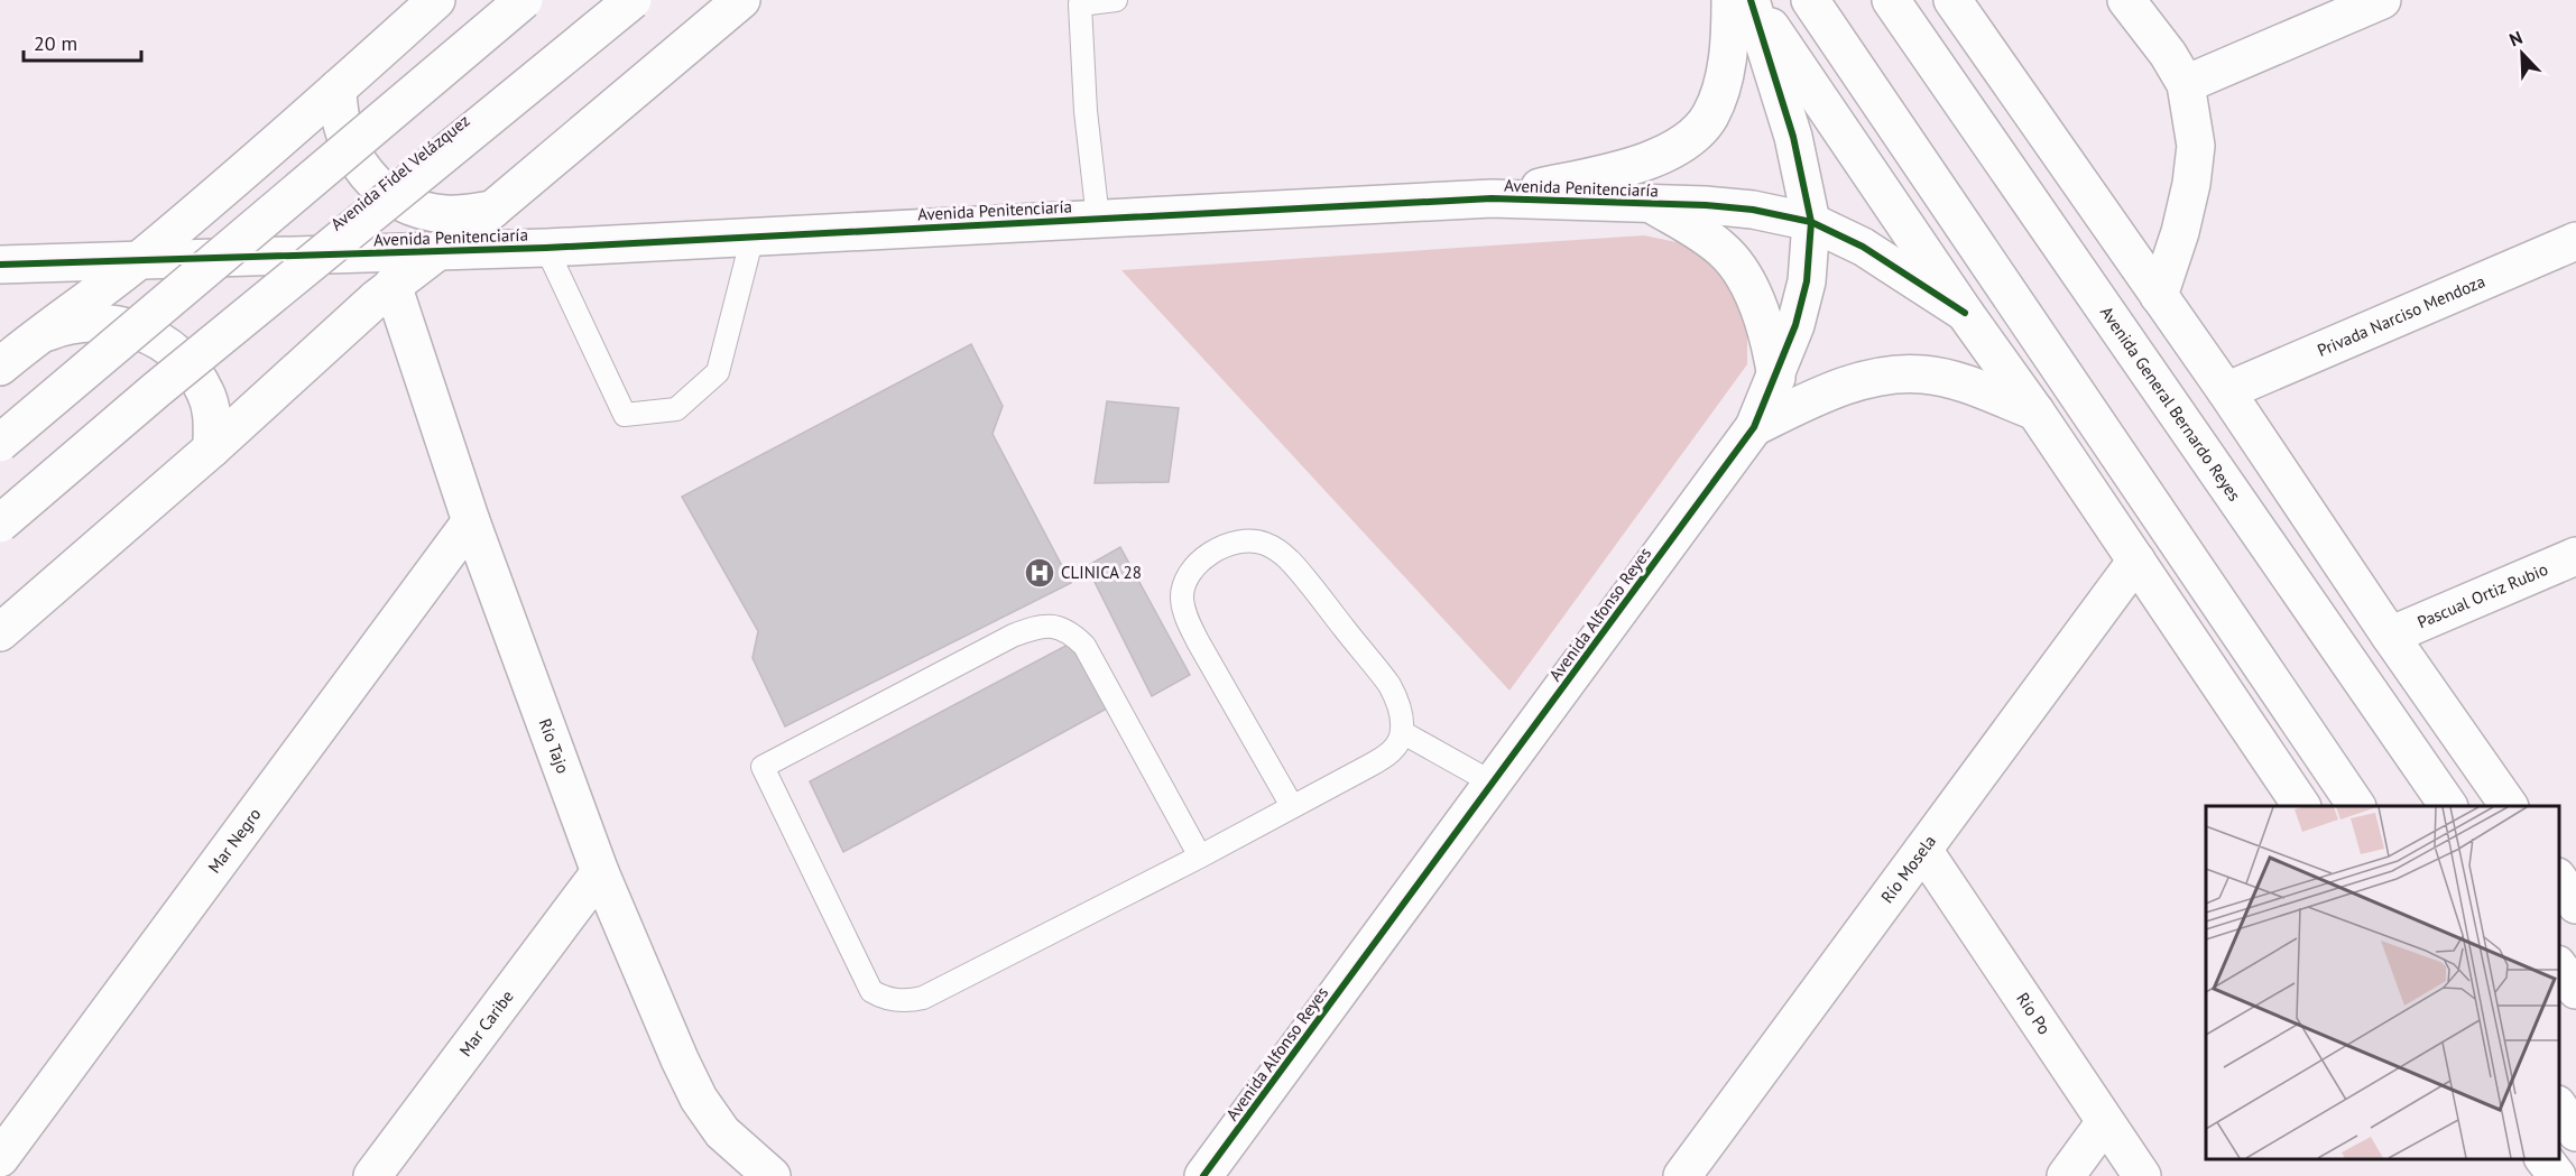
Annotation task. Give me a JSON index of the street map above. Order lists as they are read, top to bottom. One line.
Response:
{"streets":{"main road":["Avenida Fidel Velázquez","Avenida Penitenciaría","Privada Narciso Mendoza","Avenida General Bernardo Reyes","Pascual Ortiz Rubio","Avenida Alfonso Reyes","Río Tajo","Mar Negro","Río Mosela","Río Po","Mar Caribe"]},"crossings":[["Avenida Penitenciaría","Avenida Alfonso Reyes"],["Río Tajo","Mar Negro"],["Río Tajo","Mar Caribe"],["Río Mosela","Río Po"]],"places":{"hospital":["CLINICA 28"]},"scale_bar":"20 m","north":"top left"}
